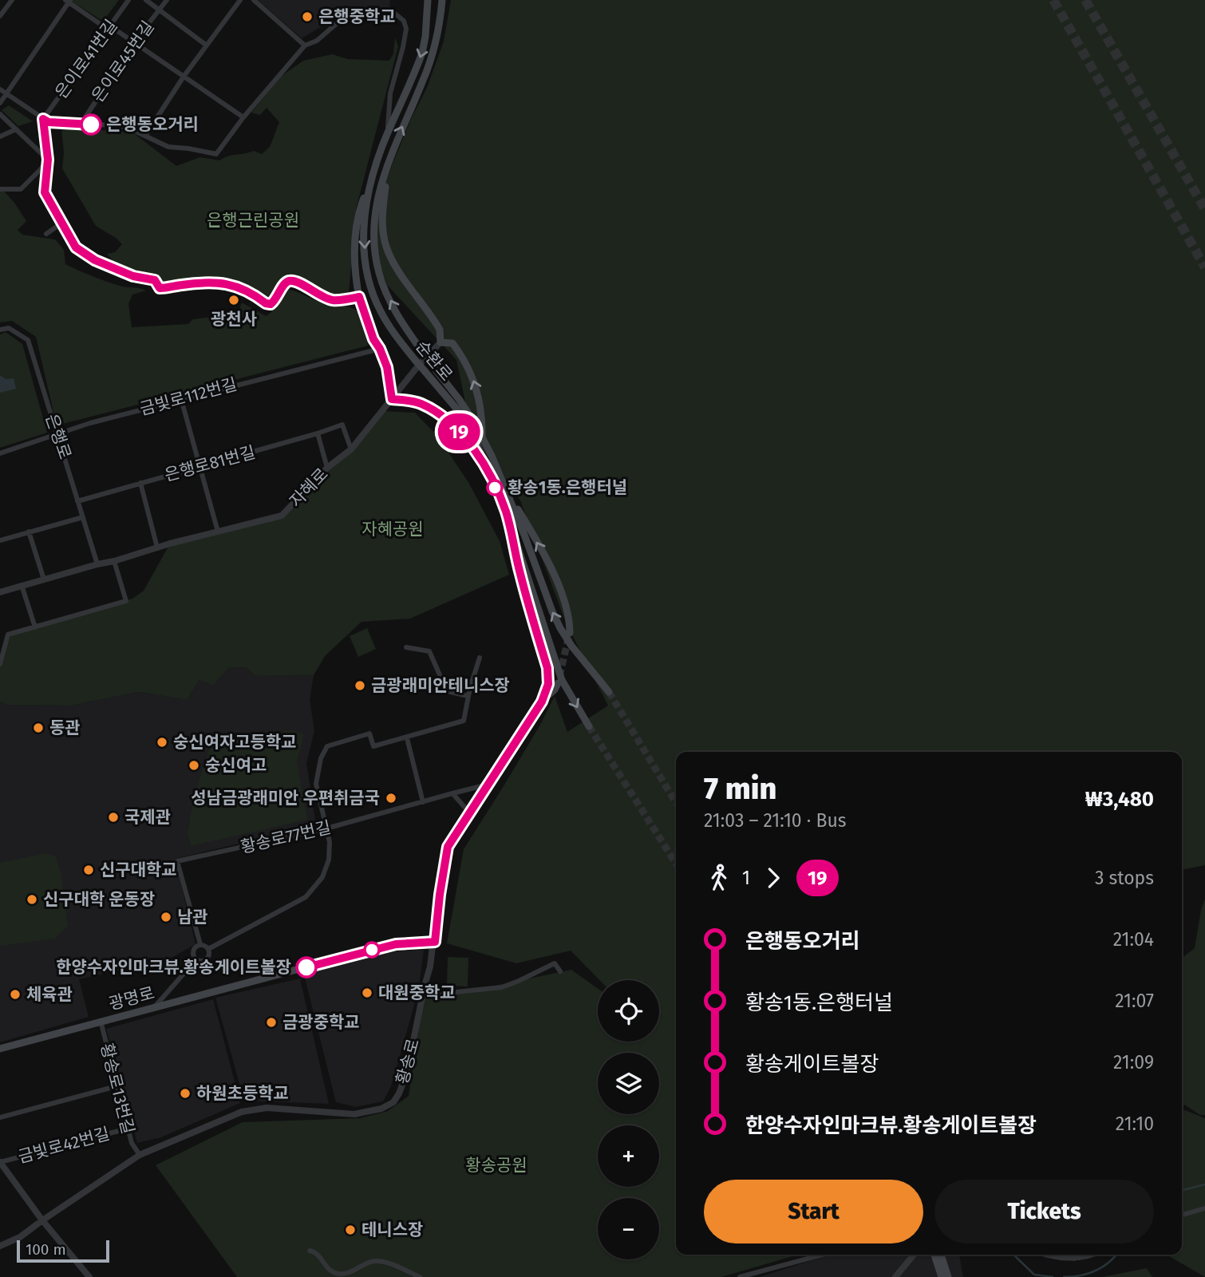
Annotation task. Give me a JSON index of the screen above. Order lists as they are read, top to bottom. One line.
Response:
{"streets":{"main road":["순환로","광명로"],"street":["은이로41번길","은이로45번길","금빛로112번길","은행로","은행로81번길","자혜로","황송로77번길","황송로","황송로13번길","금빛로42번길"]},"crossings":[["금빛로112번길","은행로"],["은행로","은행로81번길"],["은행로","자혜로"],["은행로81번길","자혜로"],["황송로77번길","황송로"],["광명로","황송로"],["광명로","황송로13번길"],["황송로","황송로13번길"],["황송로13번길","금빛로42번길"]],"parks":["은행근린공원","자혜공원","황송공원"],"places":["은행중학교","은행동오거리","광천사","황송1동.은행터널","금광래미안테니스장","동관","숭신여자고등학교","숭신여고","성남금광래미안 우편취금국","국제관","신구대학교","신구대학 운동장","남관","한양수자인마크뷰.황송게이트볼장","대원중학교","체육관","금광중학교","하원초등학교","테니스장"],"lines":["bus line 19"],"scale_bar":"100 m","page":{"on_map":"19","heading":["7 min","21:03 – 21:10 · Bus","₩3,480"],"legs":["1","19","3 stops"],"list":[{"name":"은행동오거리","value":"21:04"},{"name":"황송1동.은행터널","value":"21:07"},{"name":"황송게이트볼장","value":"21:09"},{"name":"한양수자인마크뷰.황송게이트볼장","value":"21:10"}],"map_buttons":["+","−"],"buttons":["Start","Tickets"],"scale":"100 m"}}
